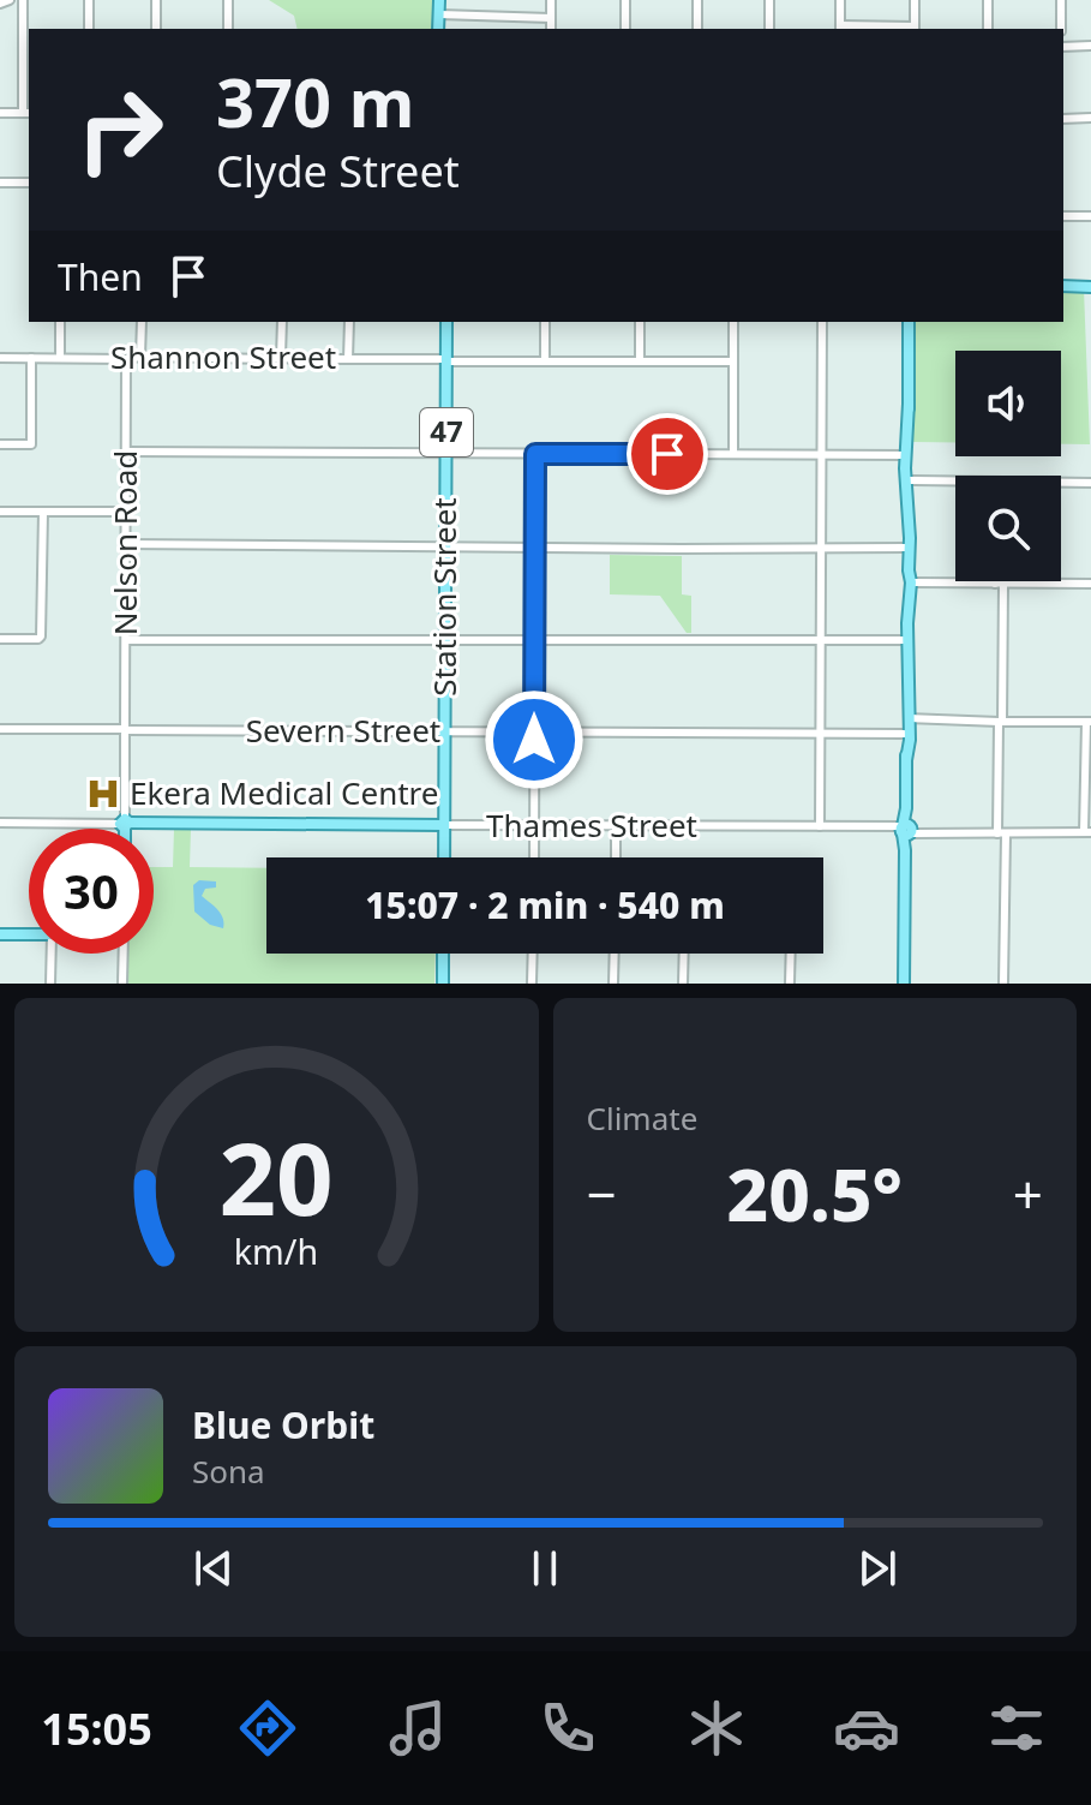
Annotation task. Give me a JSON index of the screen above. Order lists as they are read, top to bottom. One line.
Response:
{"streets":{"main road":["47","Nelson Road","Station Street","Thames Street"],"street":["Shannon Street","Severn Street"]},"crossings":[["Shannon Street","Nelson Road"],["Shannon Street","Station Street"],["Nelson Road","Severn Street"],["Nelson Road","Thames Street"],["Station Street","Severn Street"],["Station Street","Thames Street"]],"places":{"hospital":["Ekera Medical Centre"]},"page":{"turn":["370 m","Clyde Street"],"then":"Then","limit":"30","trip":"15:07 · 2 min · 540 m","tile":"Climate","heat":["−","20.5°","+"],"song":["Blue Orbit","Sona"],"tabs":"15:05","gauge":["20","km/h"]}}
